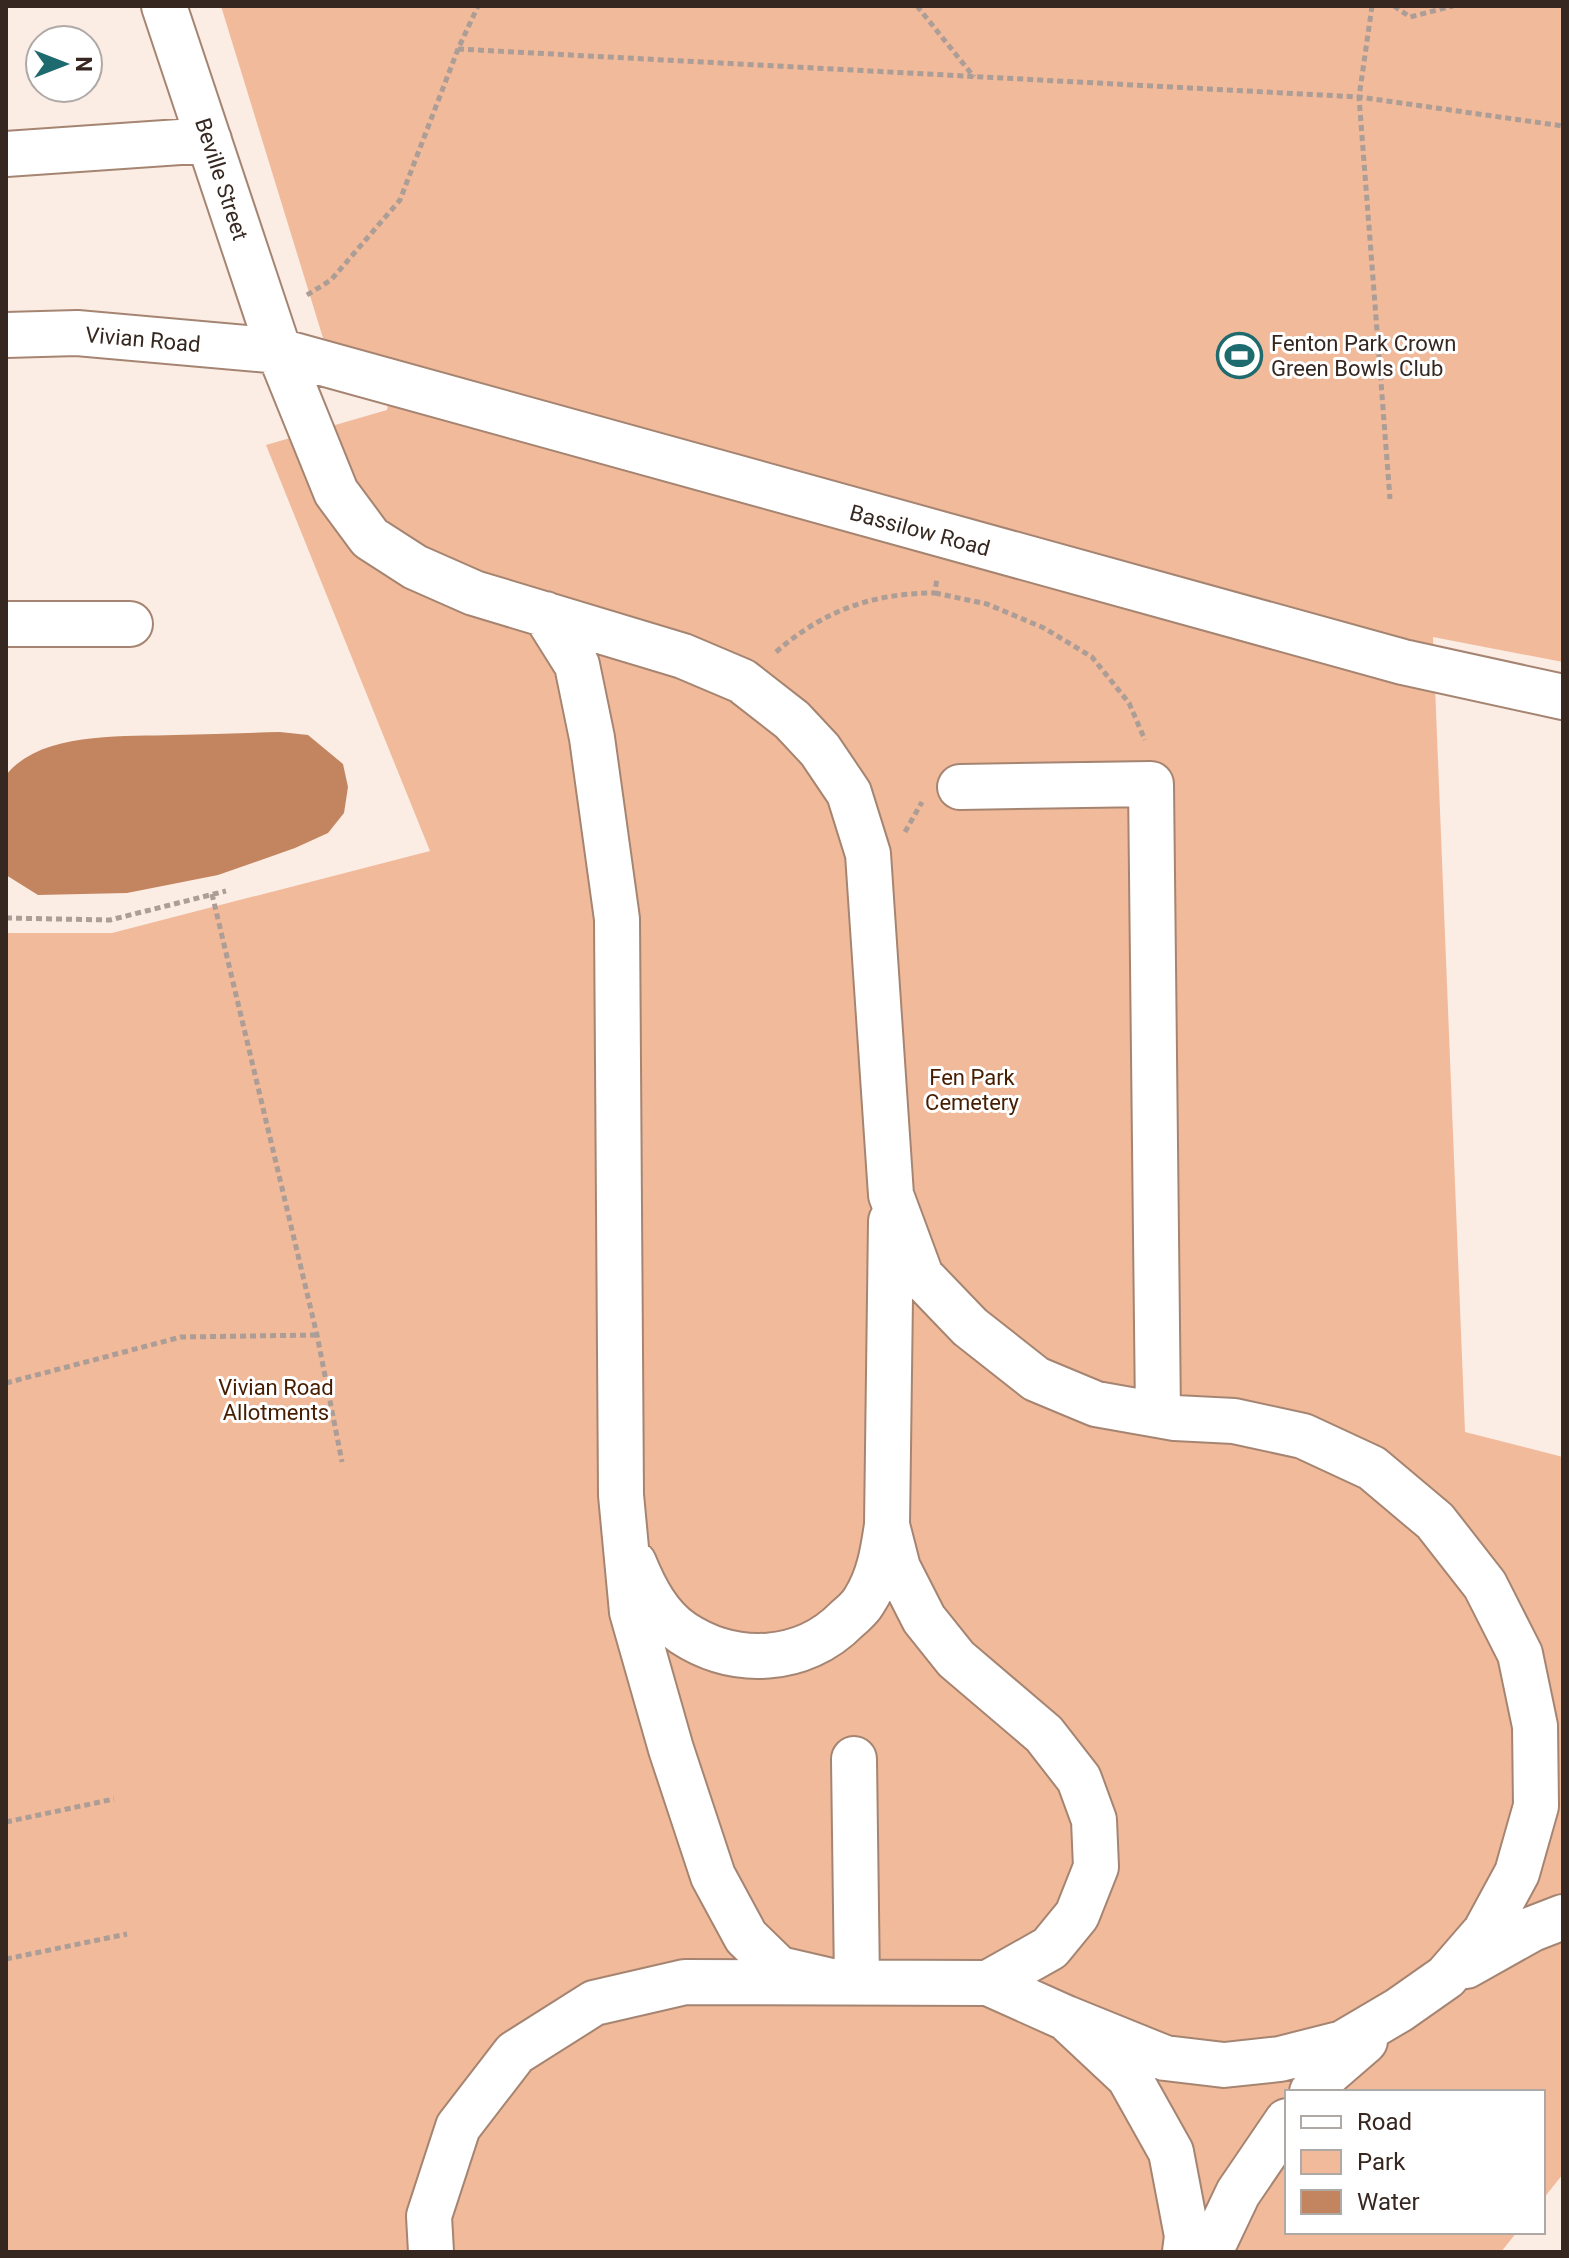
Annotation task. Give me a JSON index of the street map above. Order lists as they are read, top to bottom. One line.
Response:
{"streets":{"street":["Beville Street","Vivian Road","Bassilow Road"]},"crossings":[["Beville Street","Vivian Road"],["Beville Street","Bassilow Road"],["Vivian Road","Bassilow Road"]],"parks":["Fen Park Cemetery","Vivian Road Allotments"],"places":{"sports":["Fenton Park Crown Green Bowls Club"]},"legend":["Road","Park","Water"],"north":"right"}
